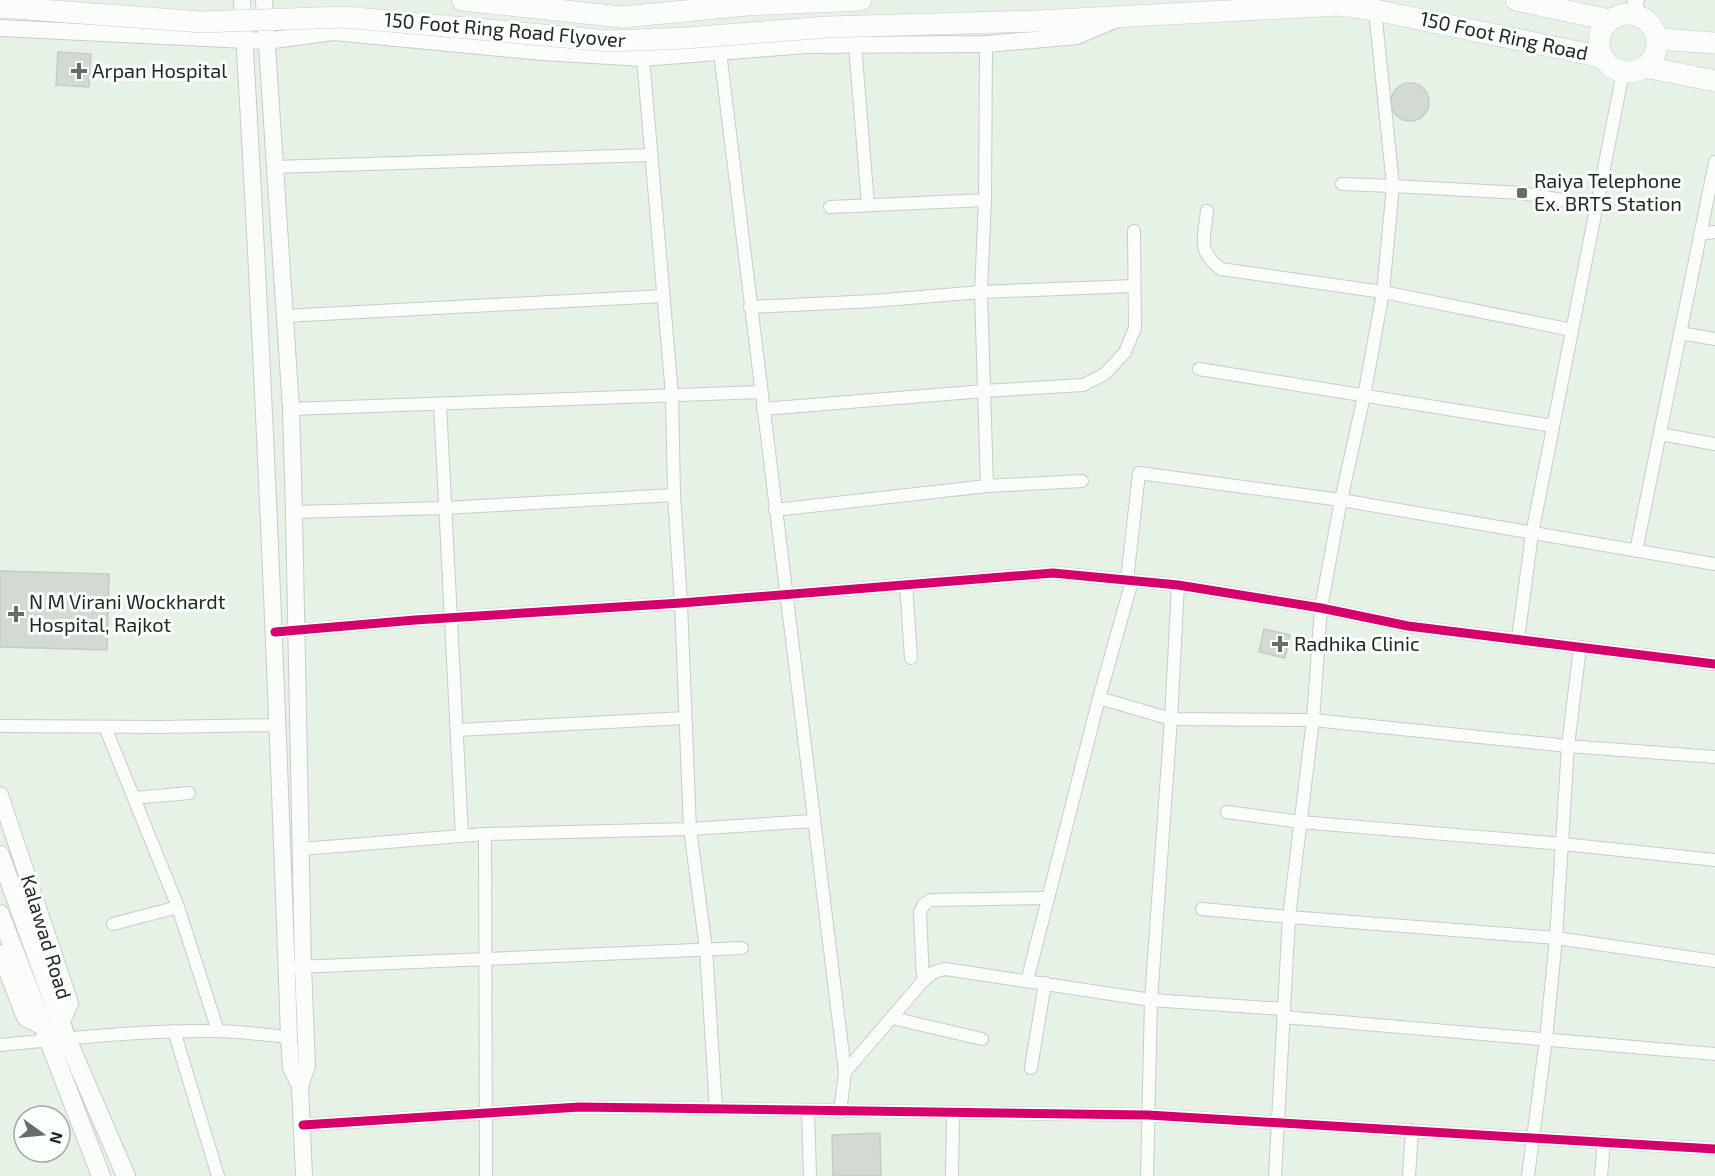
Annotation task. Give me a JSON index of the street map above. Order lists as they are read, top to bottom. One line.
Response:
{"streets":{"highway":["150 Foot Ring Road Flyover","150 Foot Ring Road"],"main road":["Kalawad Road"]},"crossings":[["150 Foot Ring Road Flyover","150 Foot Ring Road"]],"places":{"health":["Arpan Hospital","N M Virani Wockhardt Hospital, Rajkot","Radhika Clinic"],"transit":["Raiya Telephone Ex. BRTS Station"]},"north":"right"}
